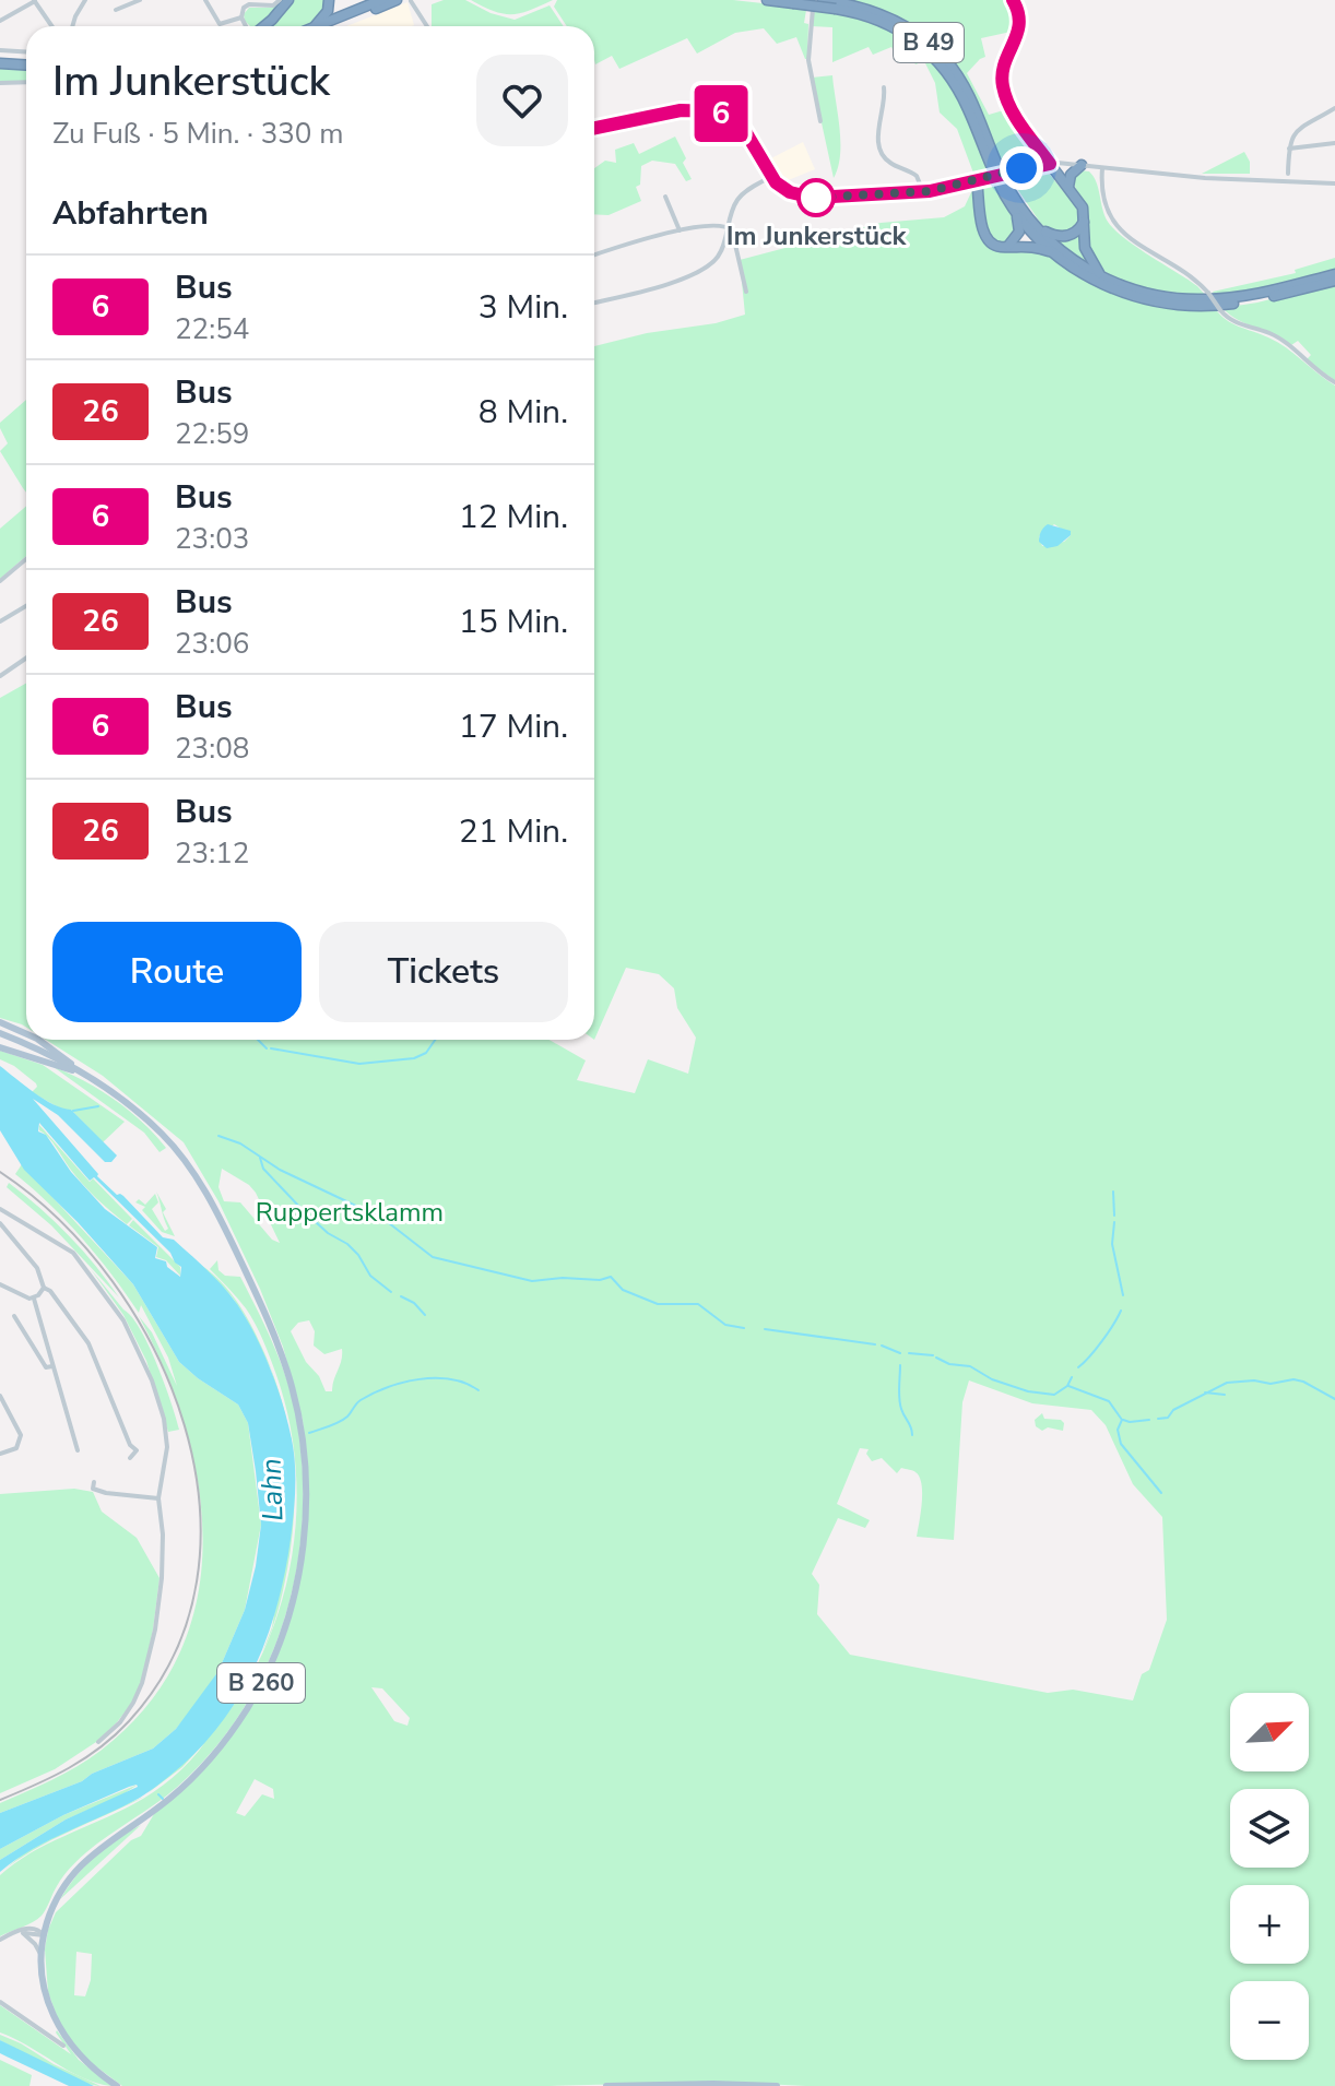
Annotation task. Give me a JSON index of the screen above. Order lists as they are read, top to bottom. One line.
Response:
{"streets":{"highway":["B 49"],"main road":["B 260"]},"water":["Lahn"],"parks":["Ruppertsklamm"],"places":["Im Junkerstück"],"lines":["bus line 6"],"north":"top right","page":{"on_map":"6","heading":[["Im Junkerstück","Zu Fuß · 5 Min. · 330 m"],"Abfahrten"],"list":[{"mark":"6","name":"Bus","note":"22:54","value":"3 Min."},{"mark":"26","name":"Bus","note":"22:59","value":"8 Min."},{"mark":"6","name":"Bus","note":"23:03","value":"12 Min."},{"mark":"26","name":"Bus","note":"23:06","value":"15 Min."},{"mark":"6","name":"Bus","note":"23:08","value":"17 Min."},{"mark":"26","name":"Bus","note":"23:12","value":"21 Min."}],"buttons":["Route","Tickets"],"map_buttons":["+","−"]}}
